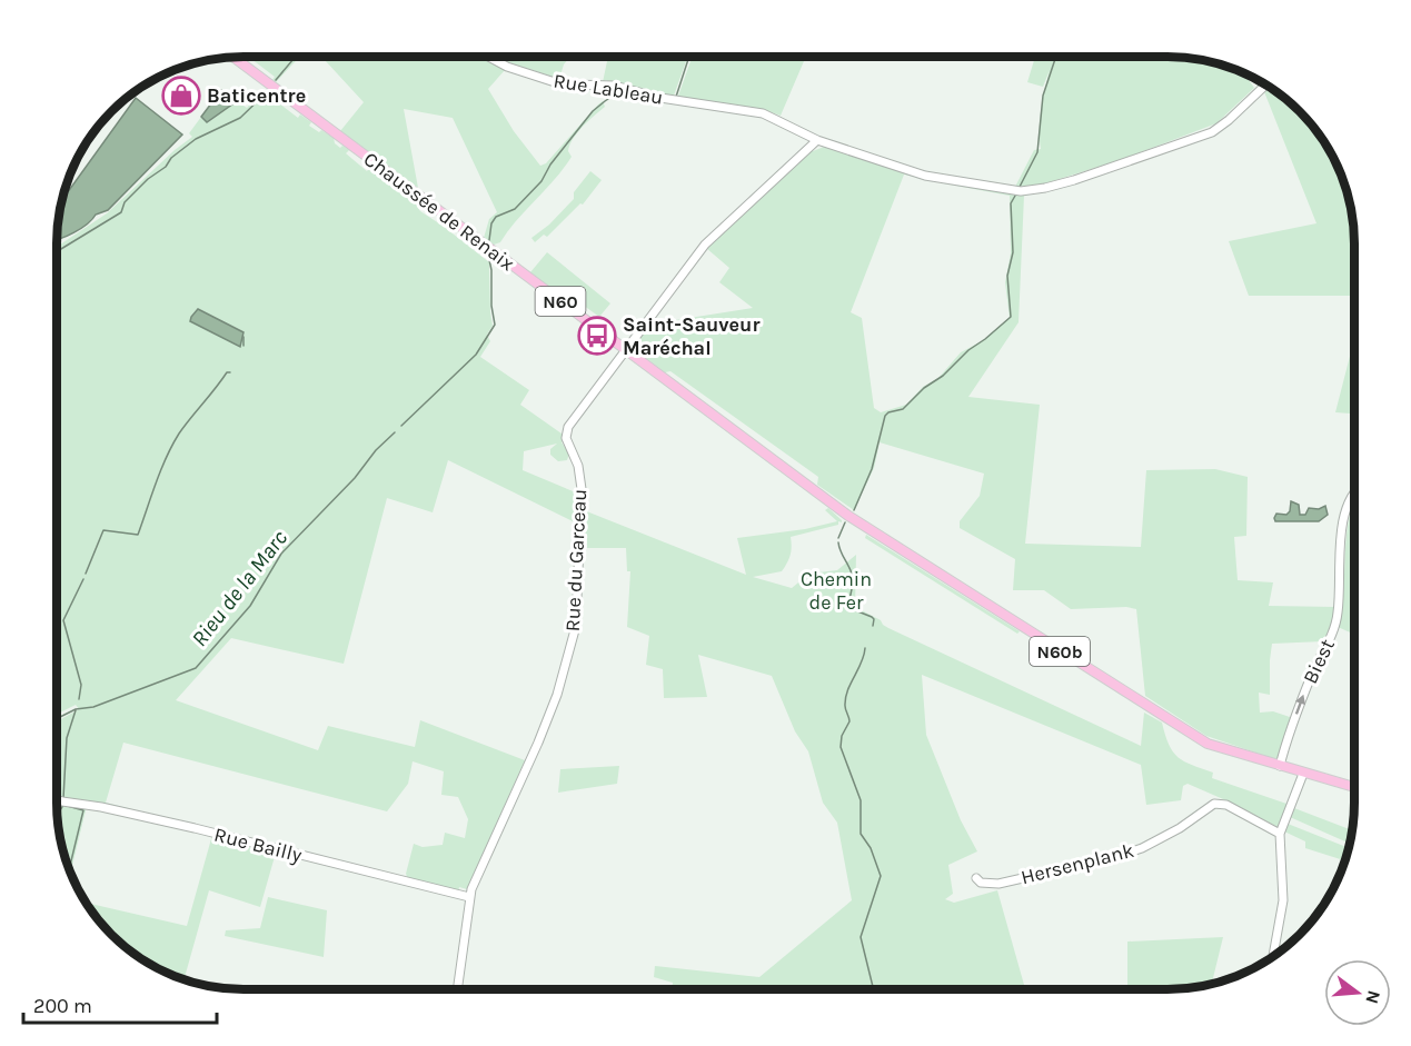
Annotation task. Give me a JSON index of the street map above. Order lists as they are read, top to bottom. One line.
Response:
{"streets":{"main road":["Chaussée de Renaix","N60","N60b"],"street":["Rue Lableau","Rue du Garceau","Biest","Rue Bailly","Hersenplank"]},"crossings":[["Rue Lableau","Rue du Garceau"],["Chaussée de Renaix","Rue du Garceau"],["Chaussée de Renaix","N60b"],["Rue du Garceau","Rue Bailly"],["N60b","Biest"]],"one_way":["Biest"],"water":["Rieu de la Marc"],"parks":["Chemin de Fer"],"places":{"shop":["Baticentre"],"bus stop":["Saint-Sauveur Maréchal"]},"scale_bar":"200 m","north":"right"}
